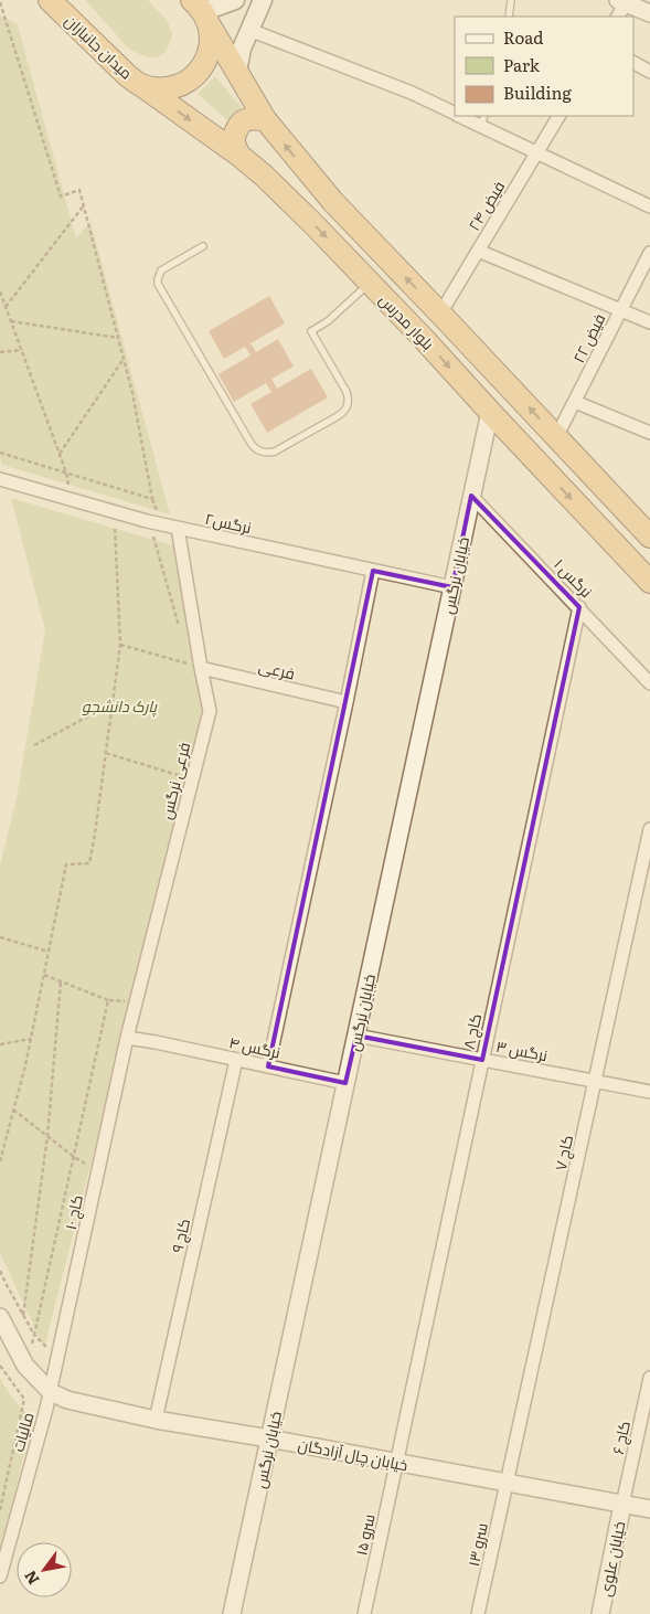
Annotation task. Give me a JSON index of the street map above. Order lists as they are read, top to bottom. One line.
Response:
{"streets":{"highway":["میدان جانبازان","بلوار مدرس"],"street":["فیض ۲۴","فیض ۲۲","نرگس۲","خیابان نرگس","نرگس ۱","فرعی","فرعی نرگس","کاج ۸","نرگس ۴","نرگس ۳","کاج ۷","کاج ۱۰","کاج ۹","مالیات","کاج ۶","خیابان چال آزادگان","سرو ۱۵","سرو ۱۳","خیابان علوی"]},"crossings":[["میدان جانبازان","بلوار مدرس"],["فیض ۲۴","بلوار مدرس"],["بلوار مدرس","فیض ۲۲"],["بلوار مدرس","خیابان نرگس"],["نرگس۲","خیابان نرگس"],["نرگس۲","فرعی نرگس"],["خیابان نرگس","نرگس ۱"],["خیابان نرگس","نرگس ۴"],["خیابان نرگس","نرگس ۳"],["خیابان نرگس","خیابان چال آزادگان"],["نرگس ۱","کاج ۸"],["فرعی","فرعی نرگس"],["فرعی نرگس","نرگس ۴"],["فرعی نرگس","کاج ۱۰"],["کاج ۸","نرگس ۳"],["کاج ۸","خیابان چال آزادگان"],["کاج ۸","سرو ۱۵"],["نرگس ۴","کاج ۱۰"],["نرگس ۴","کاج ۹"],["نرگس ۳","کاج ۷"],["کاج ۷","خیابان چال آزادگان"],["کاج ۷","سرو ۱۳"],["کاج ۱۰","مالیات"],["کاج ۱۰","خیابان چال آزادگان"],["کاج ۹","خیابان چال آزادگان"],["مالیات","خیابان چال آزادگان"],["کاج ۶","خیابان چال آزادگان"],["کاج ۶","خیابان علوی"],["خیابان چال آزادگان","سرو ۱۵"],["خیابان چال آزادگان","سرو ۱۳"],["خیابان چال آزادگان","خیابان علوی"]],"parks":["پارک دانشجو"],"legend":["Road","Park","Building"],"north":"bottom left"}
